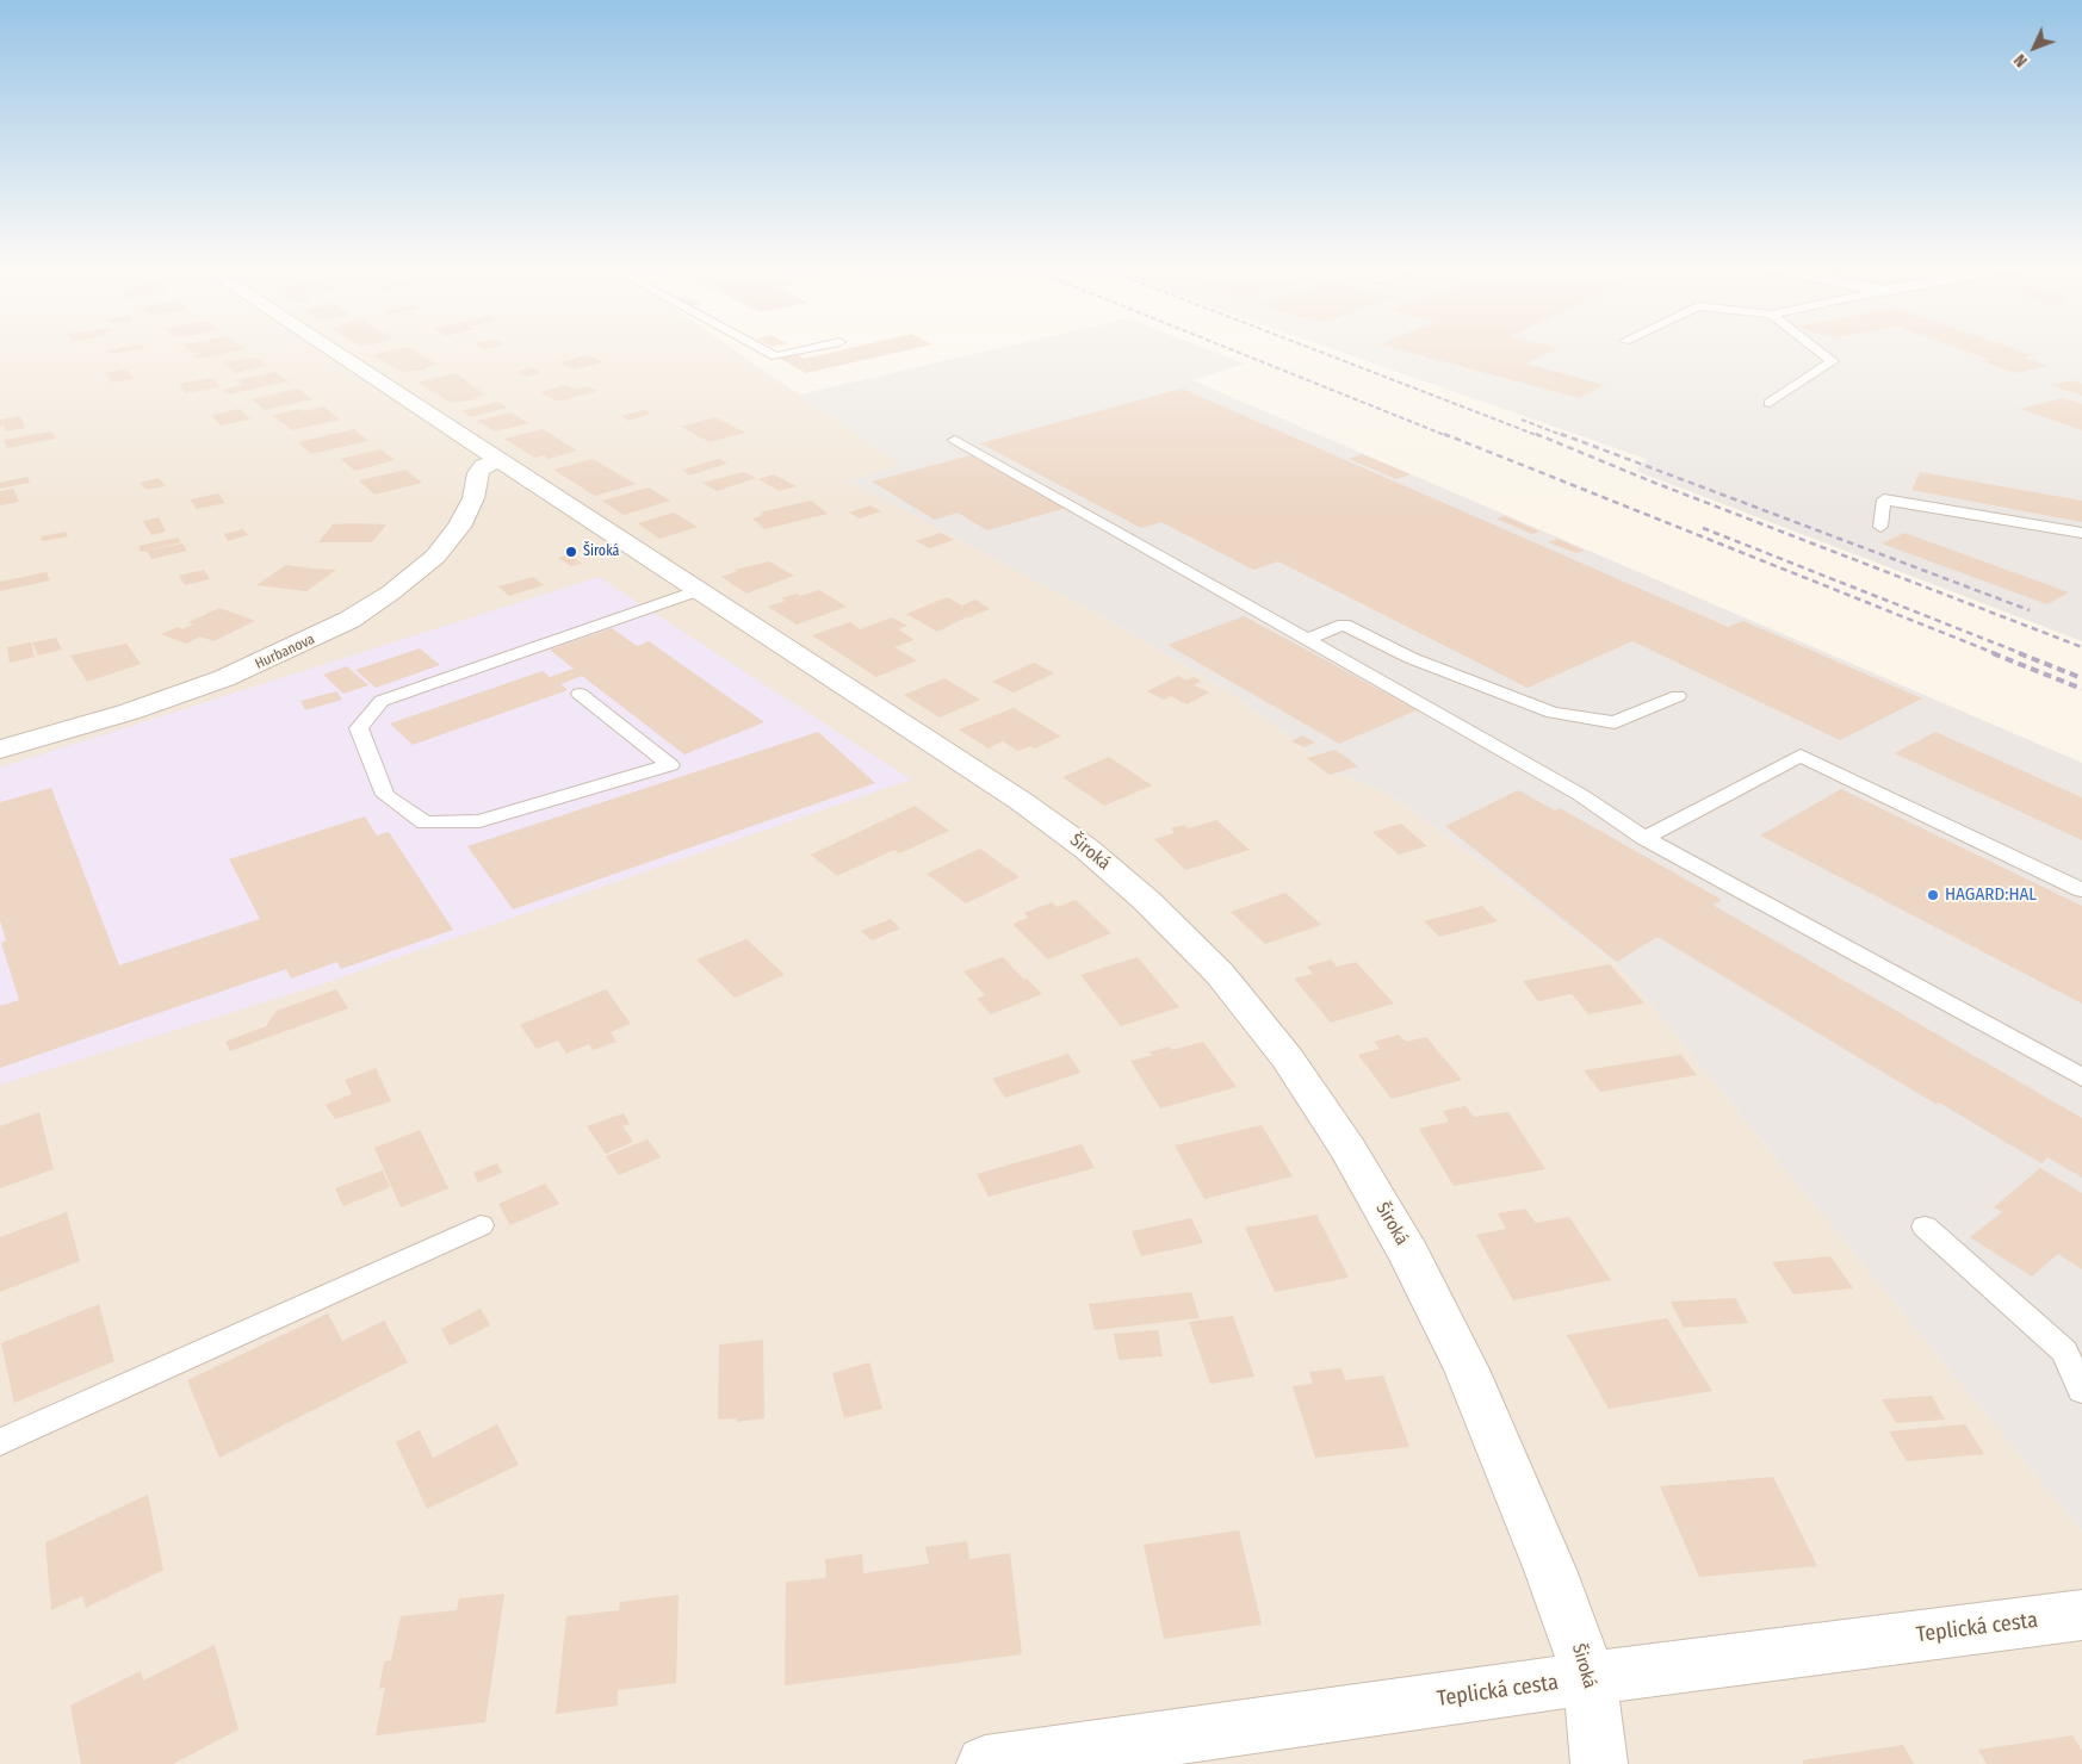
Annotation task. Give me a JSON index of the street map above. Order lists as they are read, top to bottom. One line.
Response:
{"streets":{"street":["Hurbanova","Široká","Teplická cesta"]},"crossings":[["Hurbanova","Široká"],["Široká","Teplická cesta"]],"places":["Široká","HAGARD:HAL"],"north":"bottom left"}
